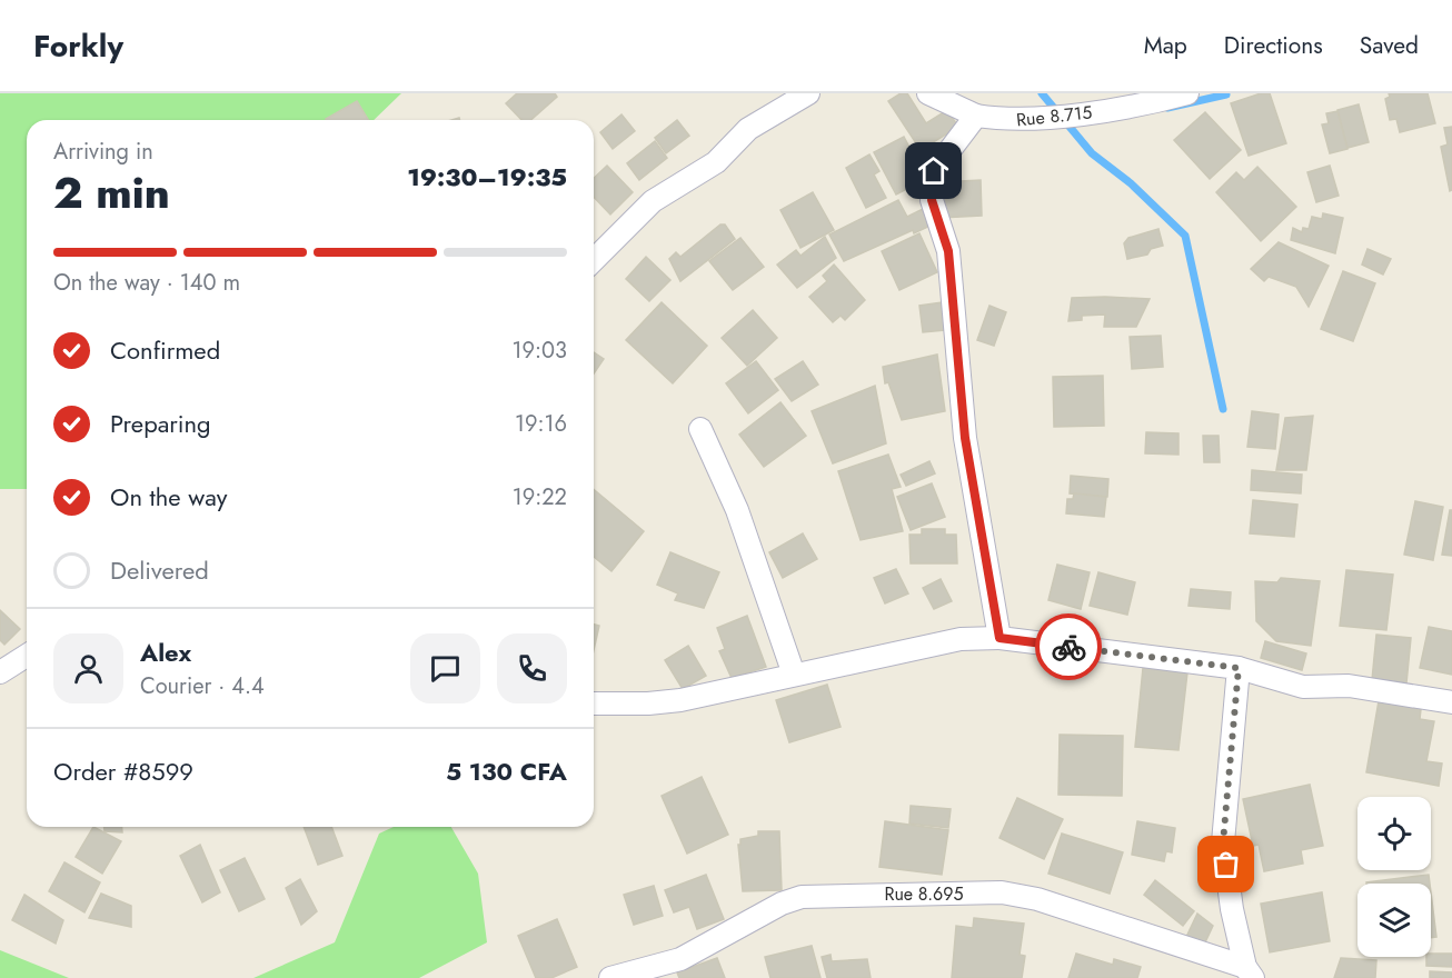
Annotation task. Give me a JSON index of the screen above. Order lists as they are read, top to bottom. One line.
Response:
{"streets":{"street":["Rue 8.715","Rue 8.695"]},"page":{"header":"Forkly","nav":["Map","Directions","Saved"],"heading":["2 min","Arriving in","19:30–19:35"],"panel":["Alex","Courier · 4.4","Order #8599","5 130 CFA"],"bar":"On the way · 140 m","list":[["Confirmed","19:03"],["Preparing","19:16"],["On the way","19:22"],"Delivered"]}}
